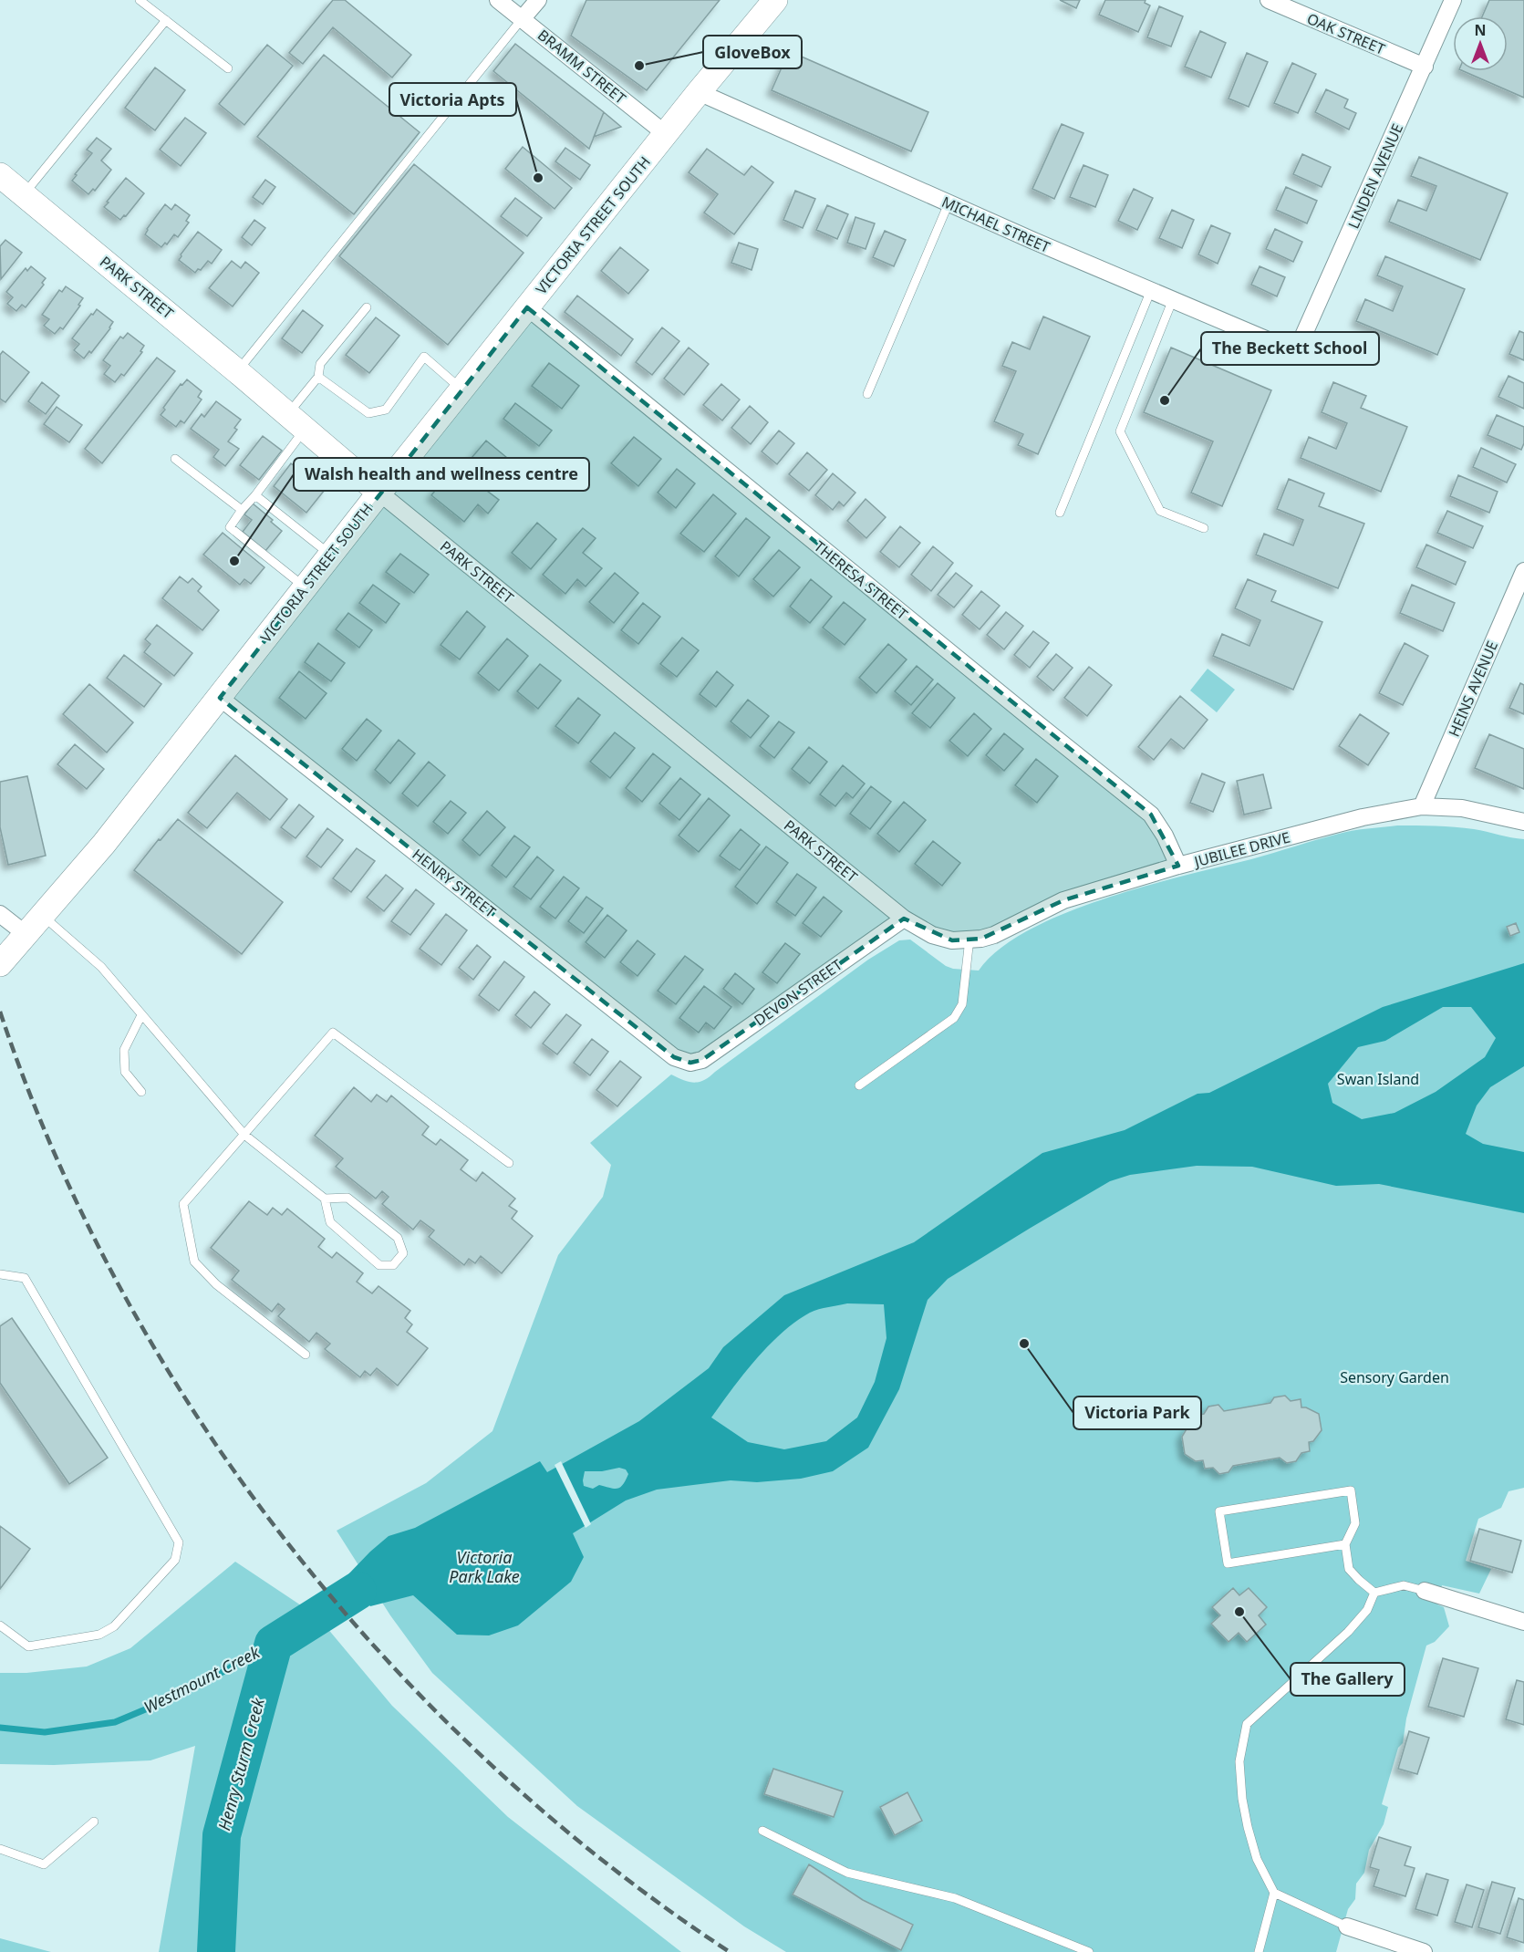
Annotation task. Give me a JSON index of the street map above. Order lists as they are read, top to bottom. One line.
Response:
{"streets":{"main road":["VICTORIA STREET SOUTH","PARK STREET"],"street":["OAK STREET","BRAMM STREET","LINDEN AVENUE","MICHAEL STREET","THERESA STREET","HEINS AVENUE","JUBILEE DRIVE","HENRY STREET","DEVON STREET"]},"crossings":[["OAK STREET","LINDEN AVENUE"],["BRAMM STREET","VICTORIA STREET SOUTH"],["LINDEN AVENUE","MICHAEL STREET"],["MICHAEL STREET","VICTORIA STREET SOUTH"],["VICTORIA STREET SOUTH","PARK STREET"],["VICTORIA STREET SOUTH","THERESA STREET"],["VICTORIA STREET SOUTH","HENRY STREET"],["PARK STREET","JUBILEE DRIVE"],["PARK STREET","DEVON STREET"],["THERESA STREET","JUBILEE DRIVE"],["HEINS AVENUE","JUBILEE DRIVE"],["HENRY STREET","DEVON STREET"]],"water":["Victoria Park Lake","Westmount Creek","Henry Sturm Creek"],"parks":["Swan Island","Sensory Garden"],"places":["GloveBox","Victoria Apts","The Beckett School","Walsh health and wellness centre","Victoria Park","The Gallery"],"north":"top"}
